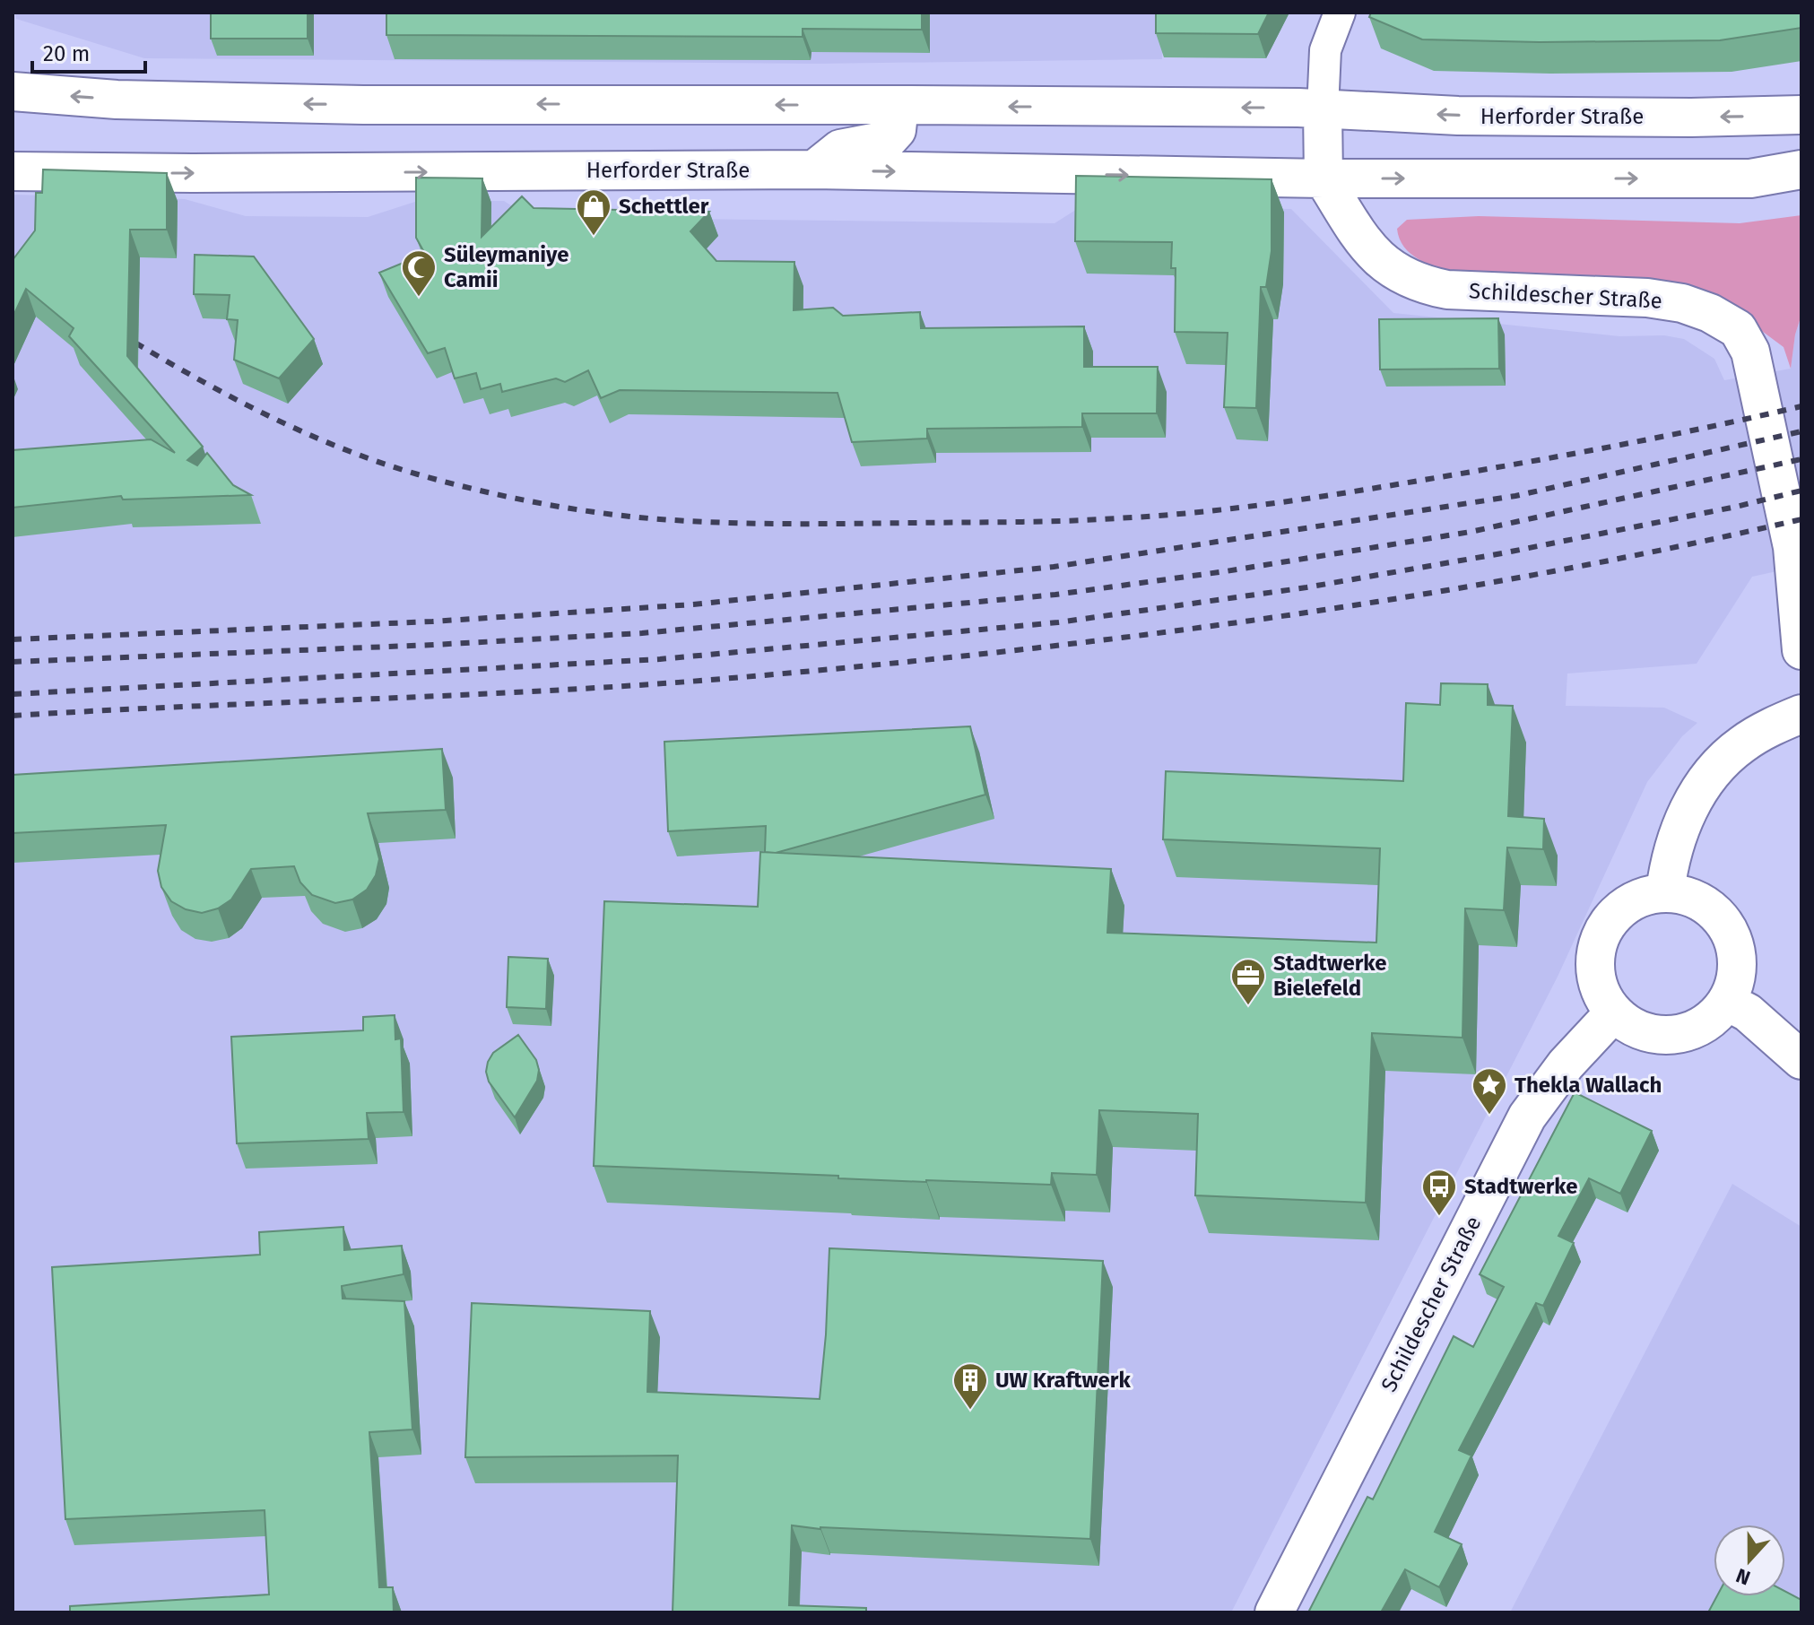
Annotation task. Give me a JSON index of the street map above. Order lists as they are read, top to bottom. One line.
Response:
{"streets":{"street":["Herforder Straße","Schildescher Straße"]},"crossings":[["Herforder Straße","Schildescher Straße"]],"places":{"shop":["Schettler"],"mosque":["Süleymaniye Camii"],"office":["Stadtwerke Bielefeld"],"place":["Thekla Wallach"],"bus stop":["Stadtwerke"],"building":["UW Kraftwerk"]},"scale_bar":"20 m","north":"bottom"}
